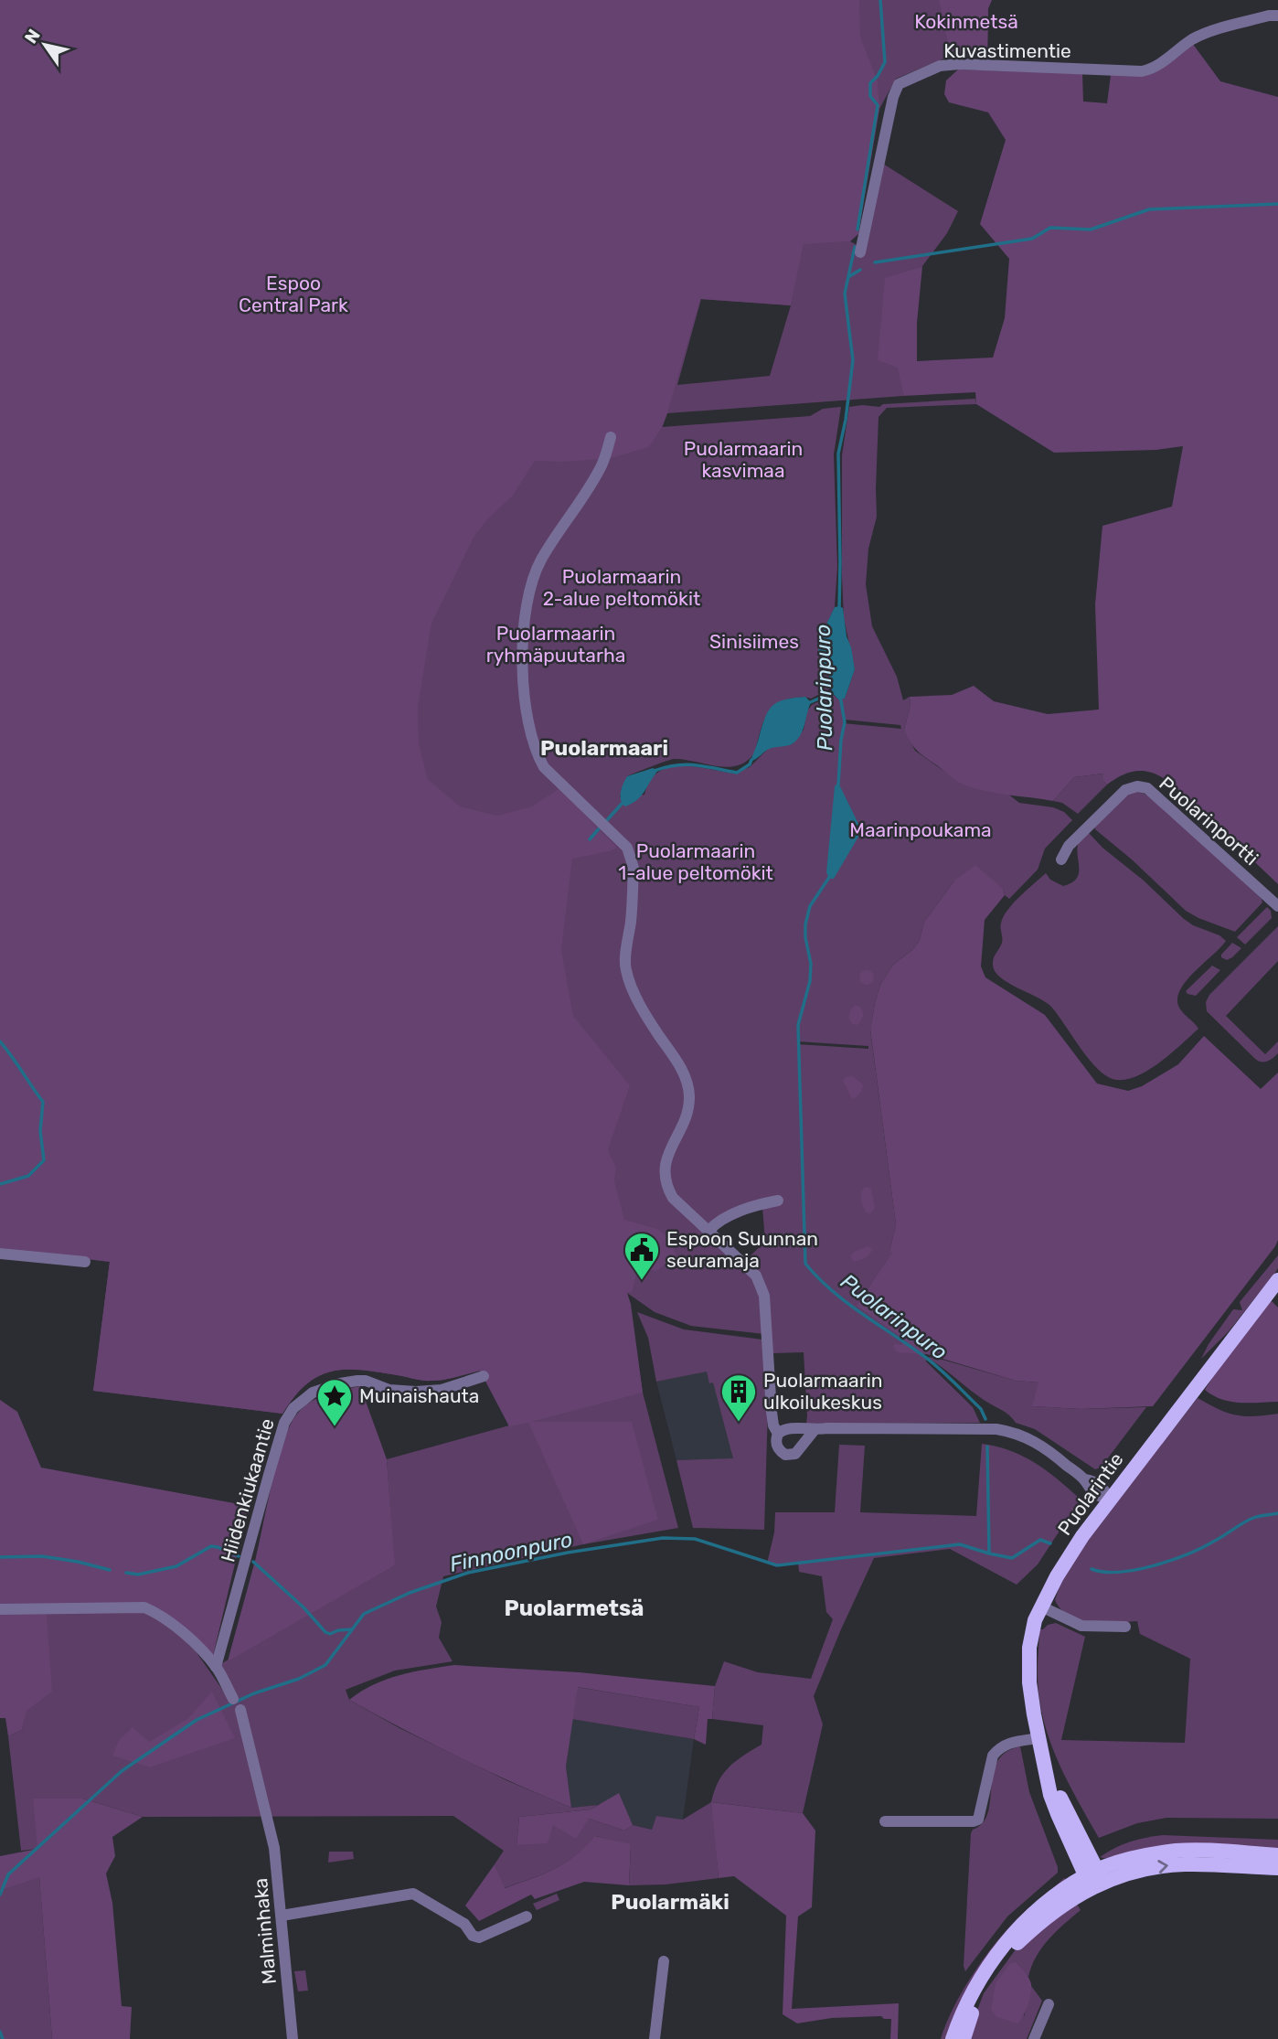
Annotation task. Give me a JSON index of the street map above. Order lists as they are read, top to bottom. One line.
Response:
{"streets":{"main road":["Puolarintie"],"street":["Kuvastimentie","Puolarinportti","Hiidenkiukaantie","Malminhaka"]},"districts":["Puolarmaari","Puolarmetsä","Puolarmäki"],"water":["Puolarinpuro","Finnoonpuro"],"parks":["Kokinmetsä","Espoo Central Park","Puolarmaarin kasvimaa","Puolarmaarin 2-alue peltomökit","Puolarmaarin ryhmäpuutarha","Sinisiimes","Maarinpoukama","Puolarmaarin 1-alue peltomökit"],"places":{"public building":["Espoon Suunnan seuramaja"],"building":["Puolarmaarin ulkoilukeskus"],"place":["Muinaishauta"]},"north":"top left"}
